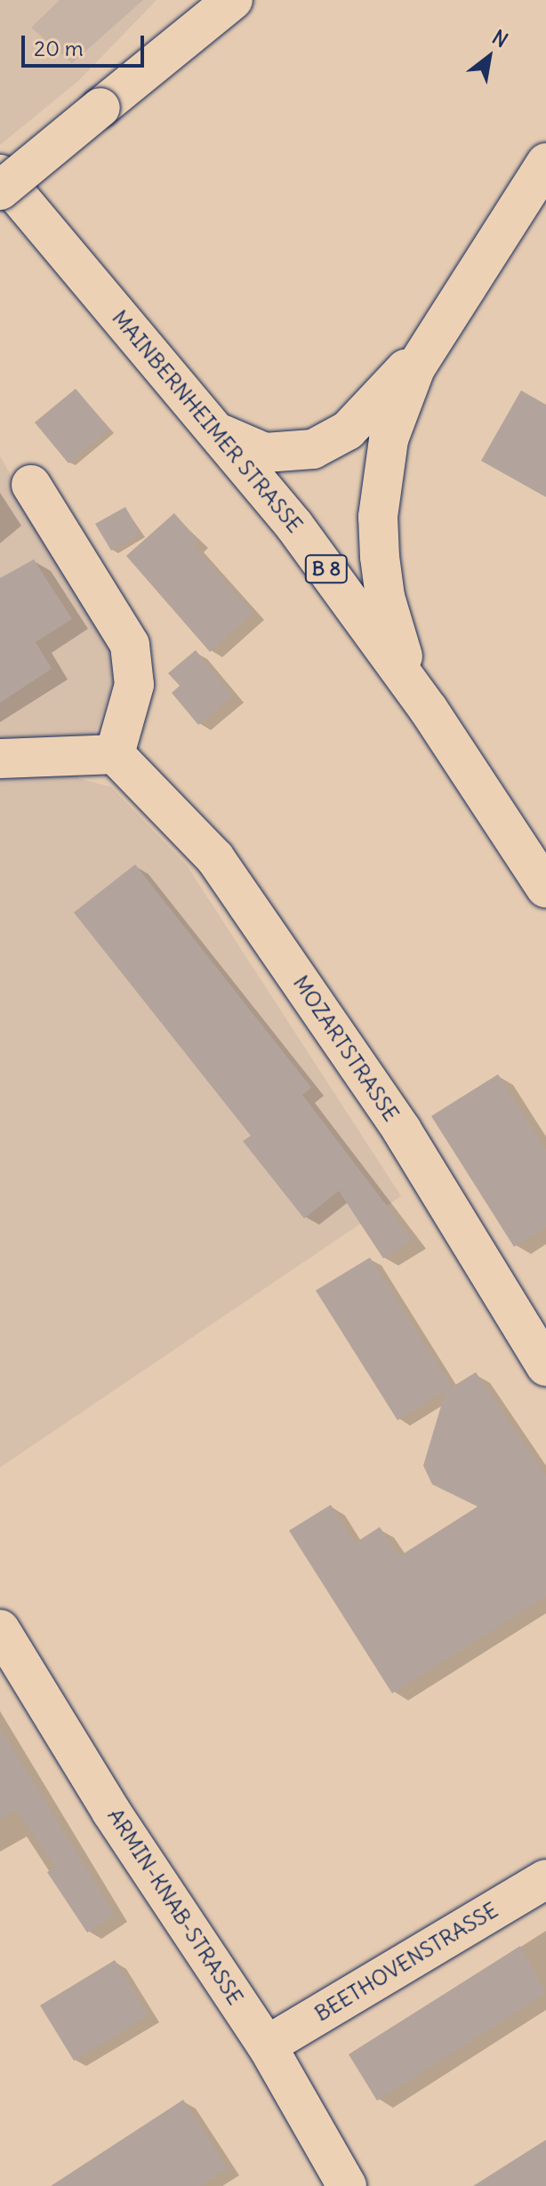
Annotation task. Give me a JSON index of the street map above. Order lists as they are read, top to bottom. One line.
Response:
{"streets":{"street":["MAINBERNHEIMER STRASSE","B 8","MOZARTSTRASSE","ARMIN-KNAB-STRASSE","BEETHOVENSTRASSE"]},"crossings":[["ARMIN-KNAB-STRASSE","BEETHOVENSTRASSE"]],"scale_bar":"20 m","north":"top right"}
